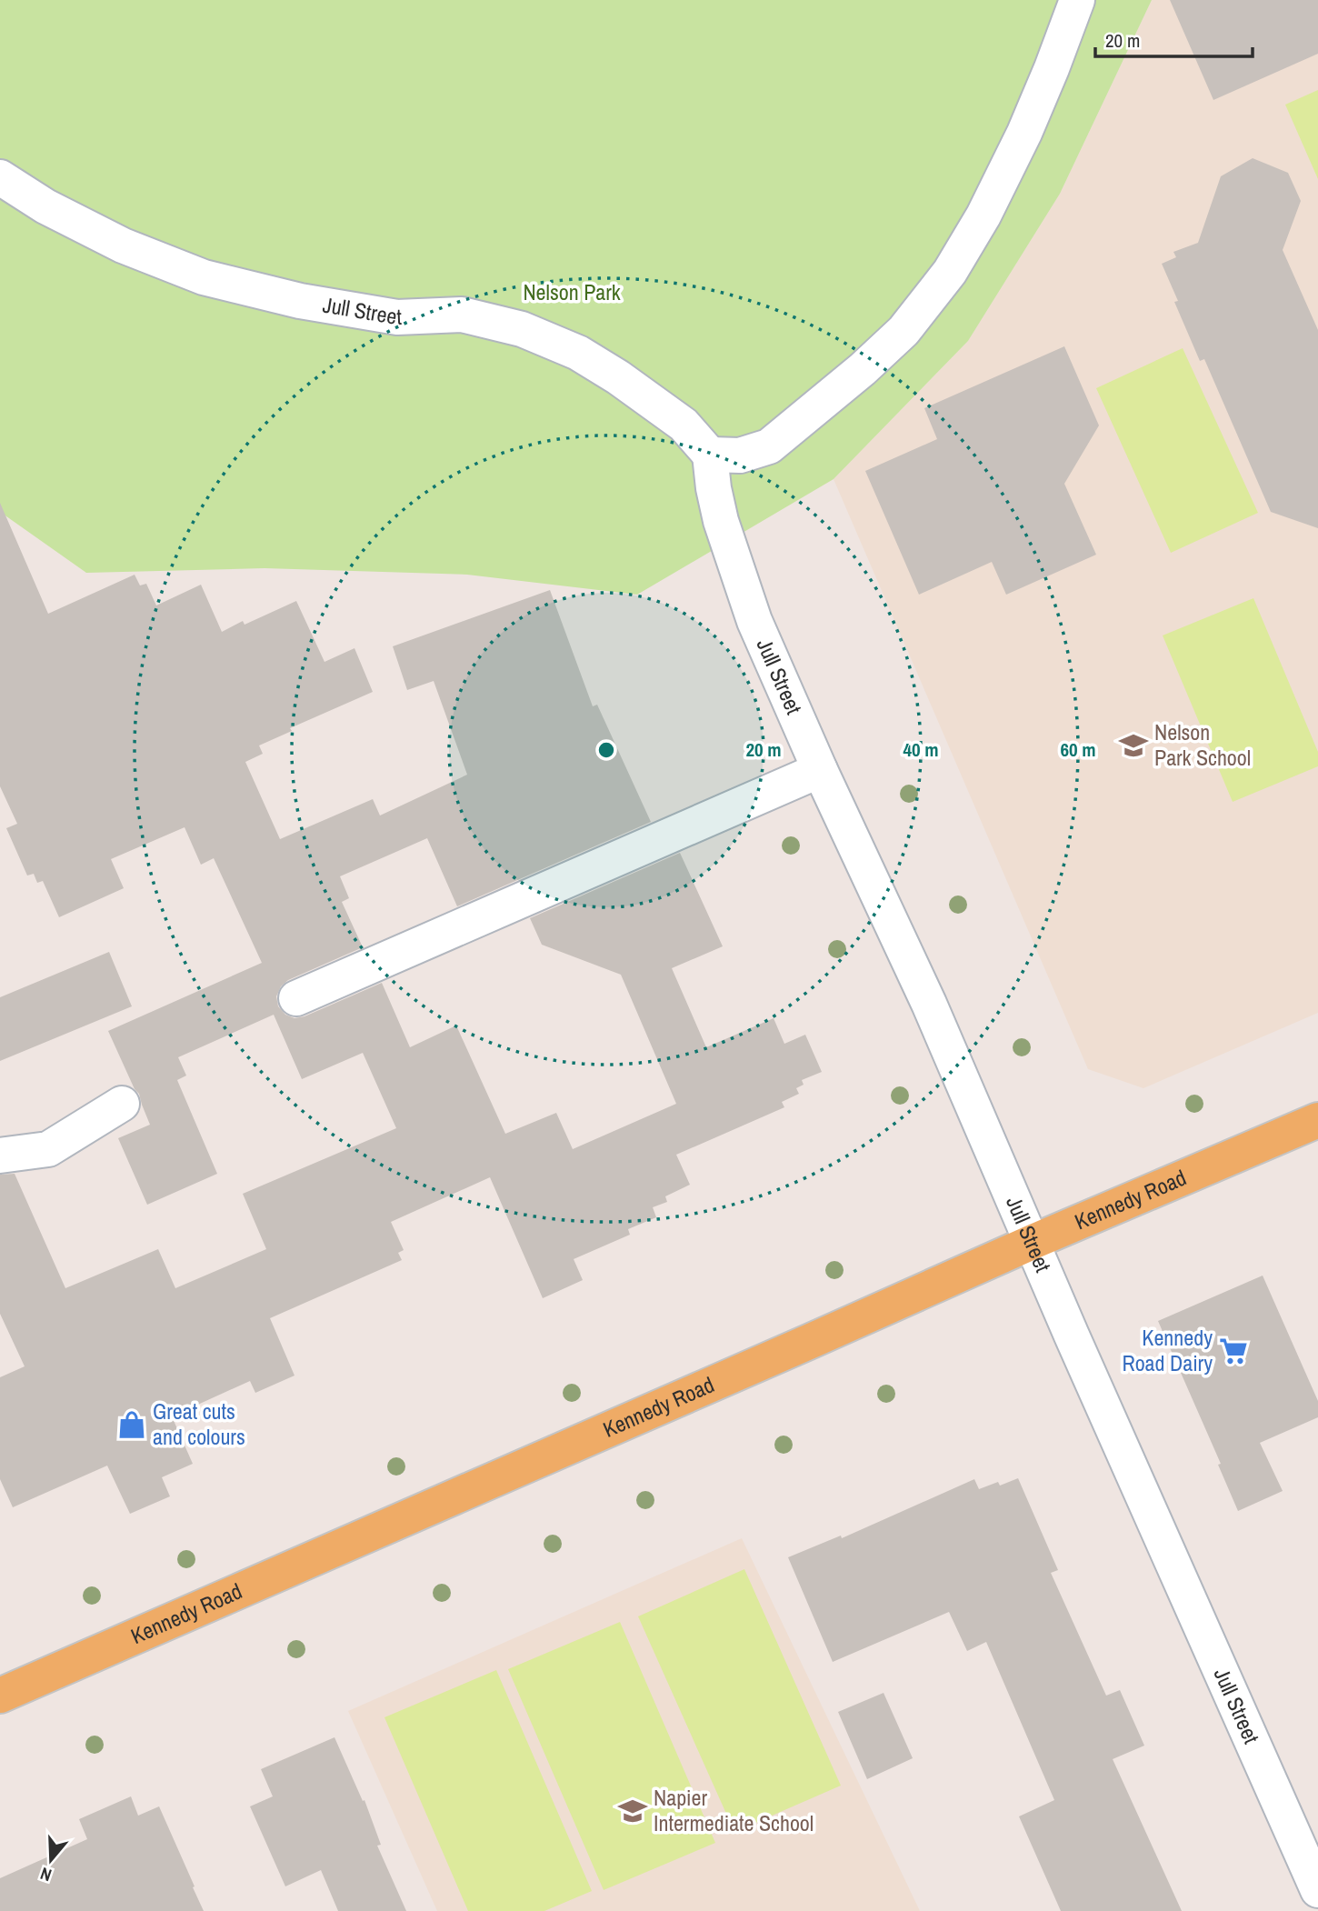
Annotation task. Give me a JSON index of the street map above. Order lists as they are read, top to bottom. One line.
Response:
{"streets":{"main road":["Kennedy Road"],"street":["Jull Street"]},"crossings":[["Jull Street","Kennedy Road"]],"parks":["Nelson Park"],"places":{"school or university":["Nelson Park School","Napier Intermediate School"],"supermarket":["Kennedy Road Dairy"],"shop":["Great cuts and colours"]},"scale_bar":"20 m","north":"bottom","rings":["20 m","40 m","60 m"]}
